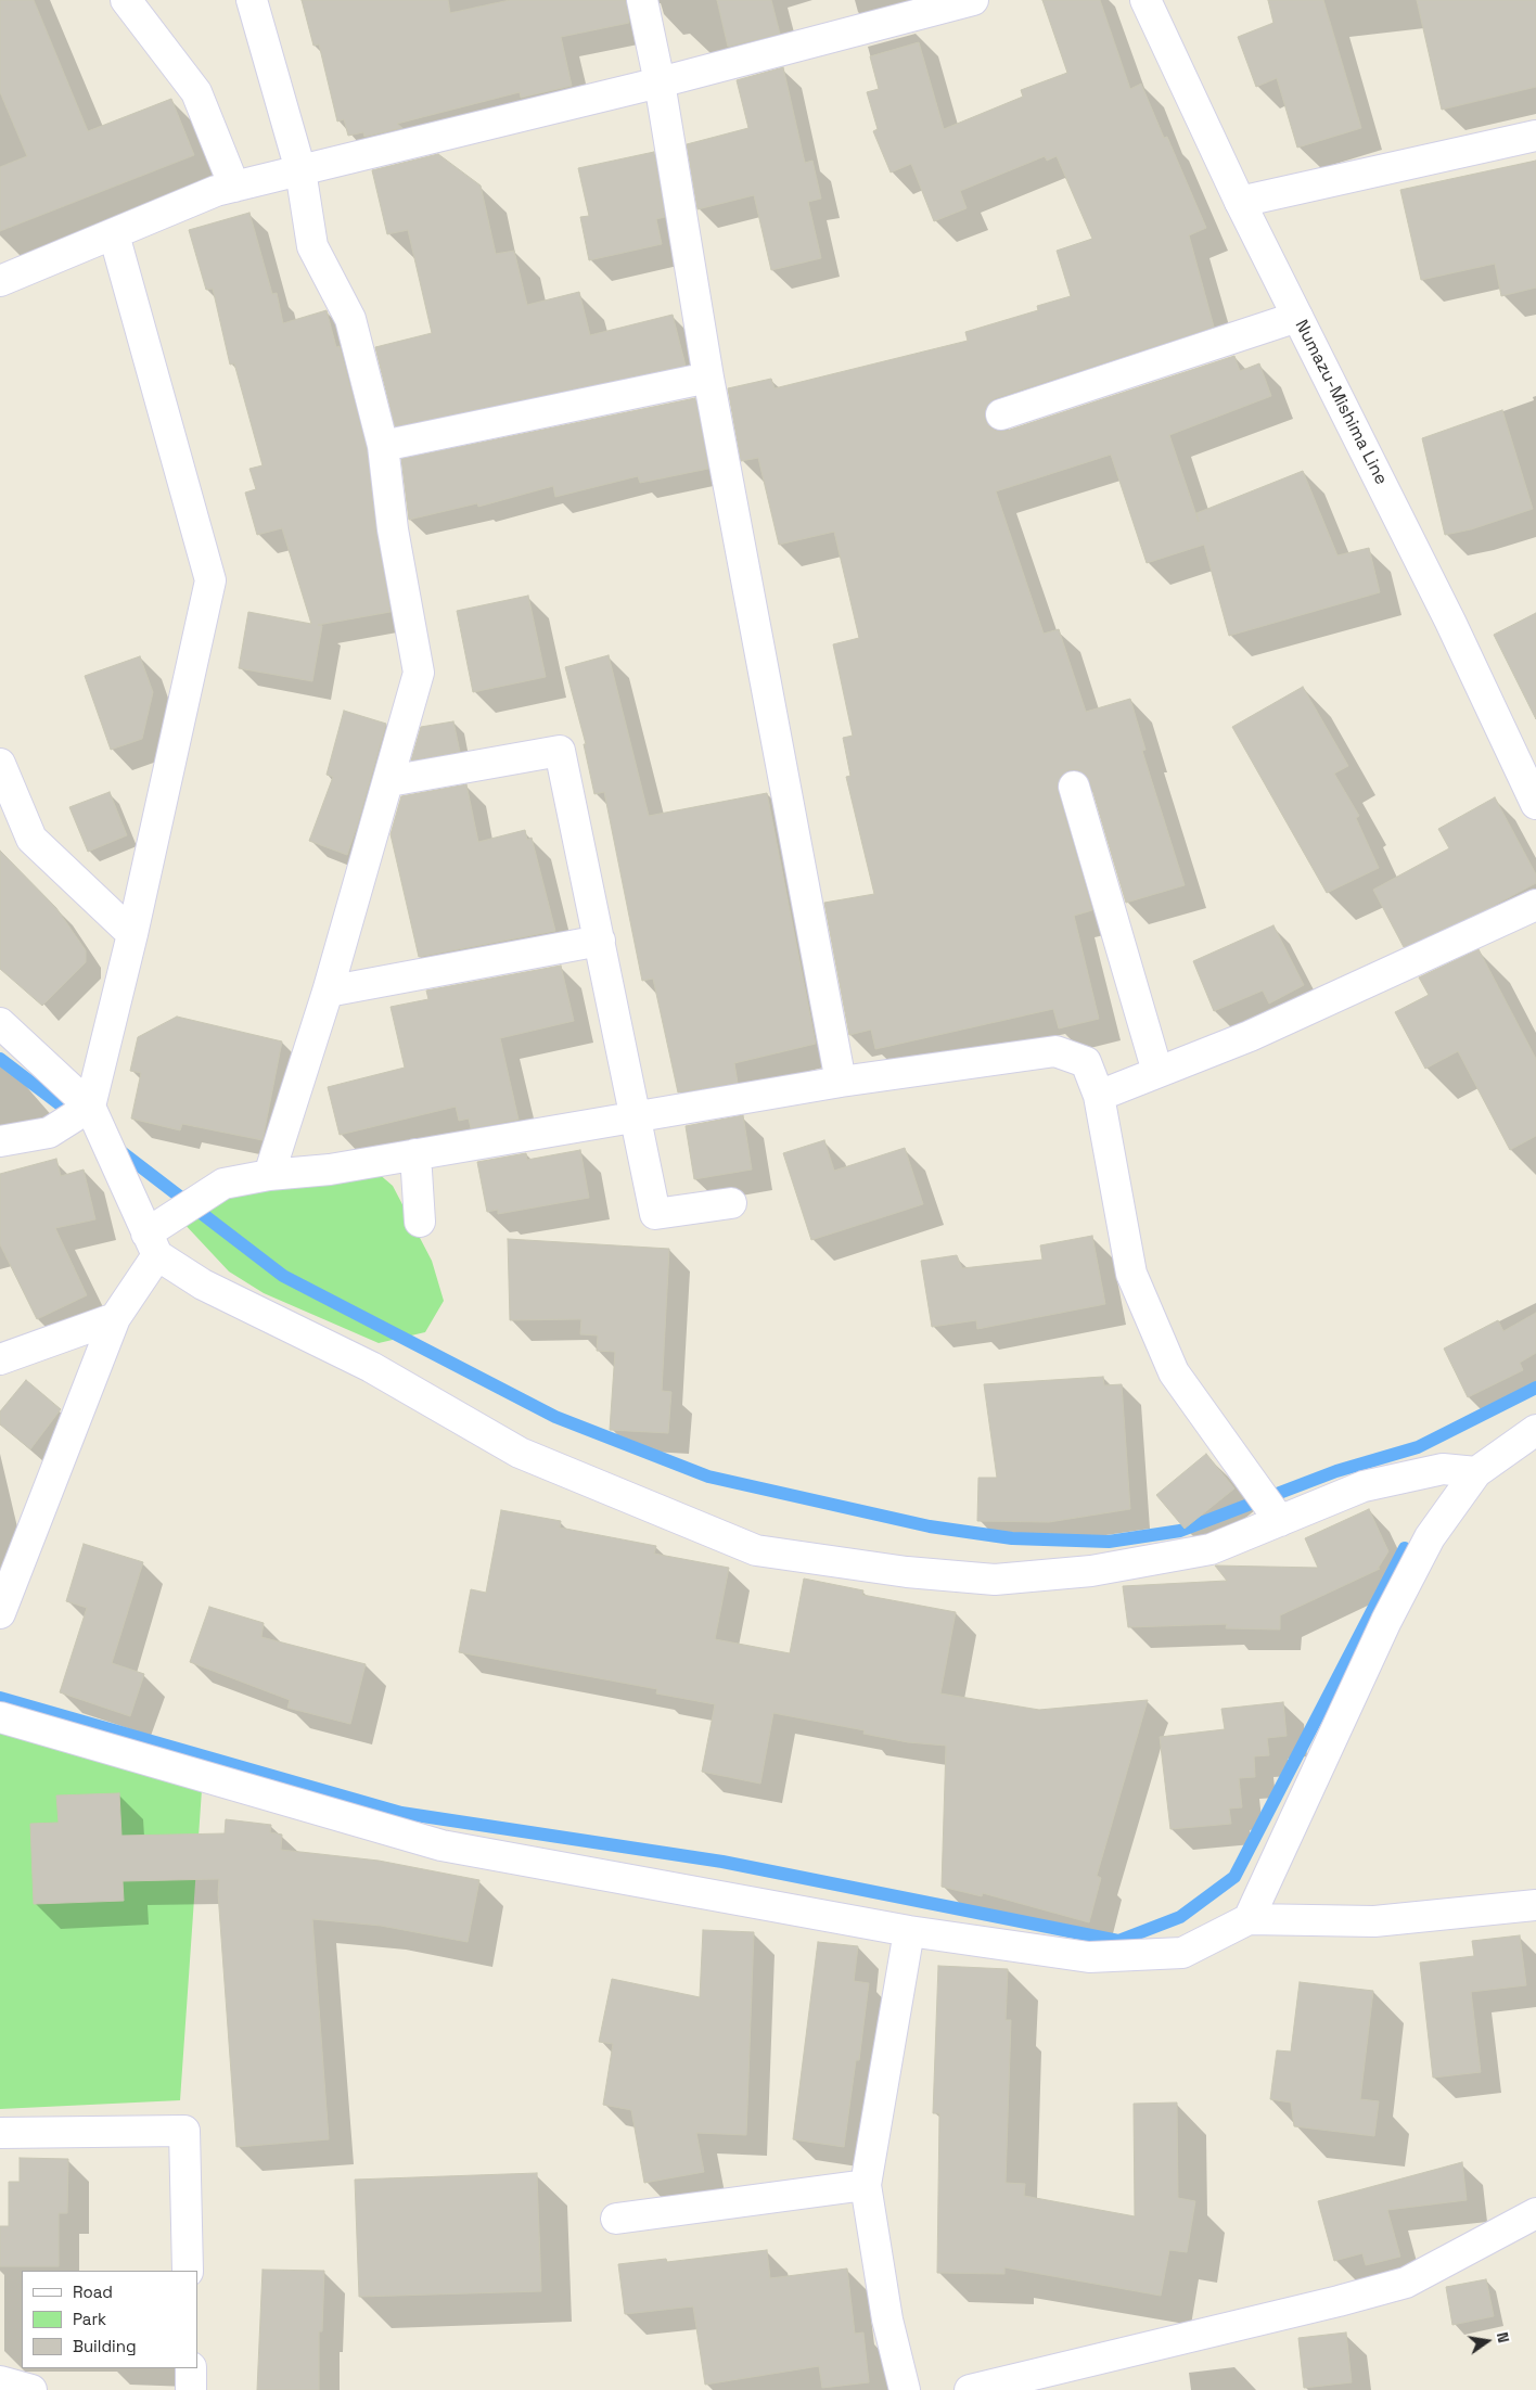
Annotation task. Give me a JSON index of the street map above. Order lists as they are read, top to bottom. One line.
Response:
{"streets":{"street":["Numazu-Mishima Line"]},"legend":["Road","Park","Building"],"north":"right"}
